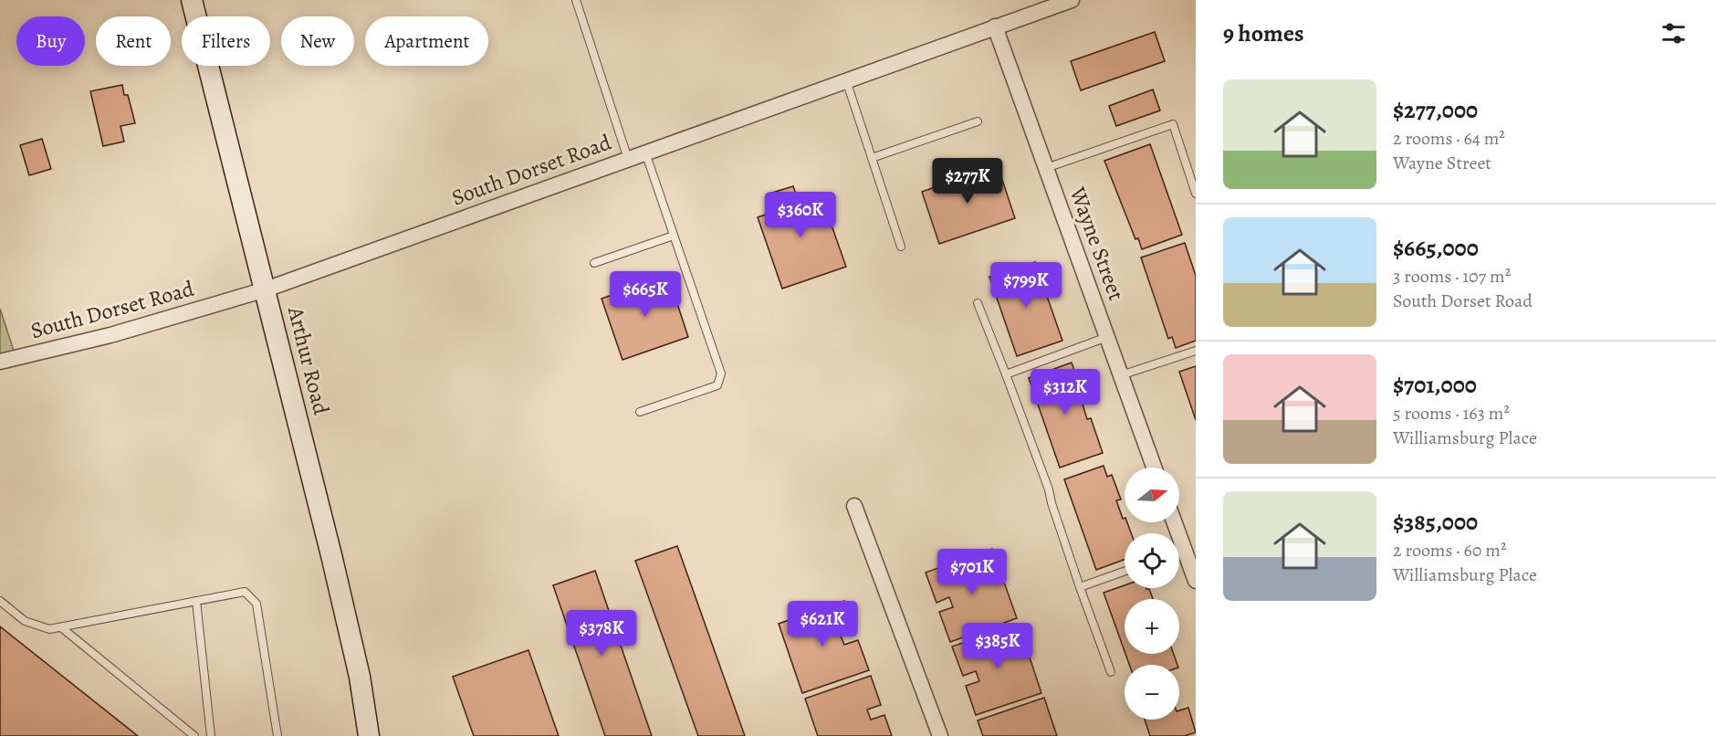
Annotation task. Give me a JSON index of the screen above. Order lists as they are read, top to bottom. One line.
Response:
{"streets":{"main road":["Arthur Road"],"street":["South Dorset Road","Wayne Street"]},"crossings":[["South Dorset Road","Wayne Street"],["South Dorset Road","Arthur Road"]],"north":"right","page":{"heading":"9 homes","chip":["Buy","Rent","Filters","New","Apartment"],"list":[{"name":"$277,000","note":"2 rooms · 64 m² · Wayne Street"},{"name":"$665,000","note":"3 rooms · 107 m² · South Dorset Road"},{"name":"$701,000","note":"5 rooms · 163 m² · Williamsburg Place"},{"name":"$385,000","note":"2 rooms · 60 m² · Williamsburg Place"}],"price":["$277K","$360K","$799K","$665K","$312K","$701K","$621K","$378K","$385K"],"map_buttons":["+","−"]}}
